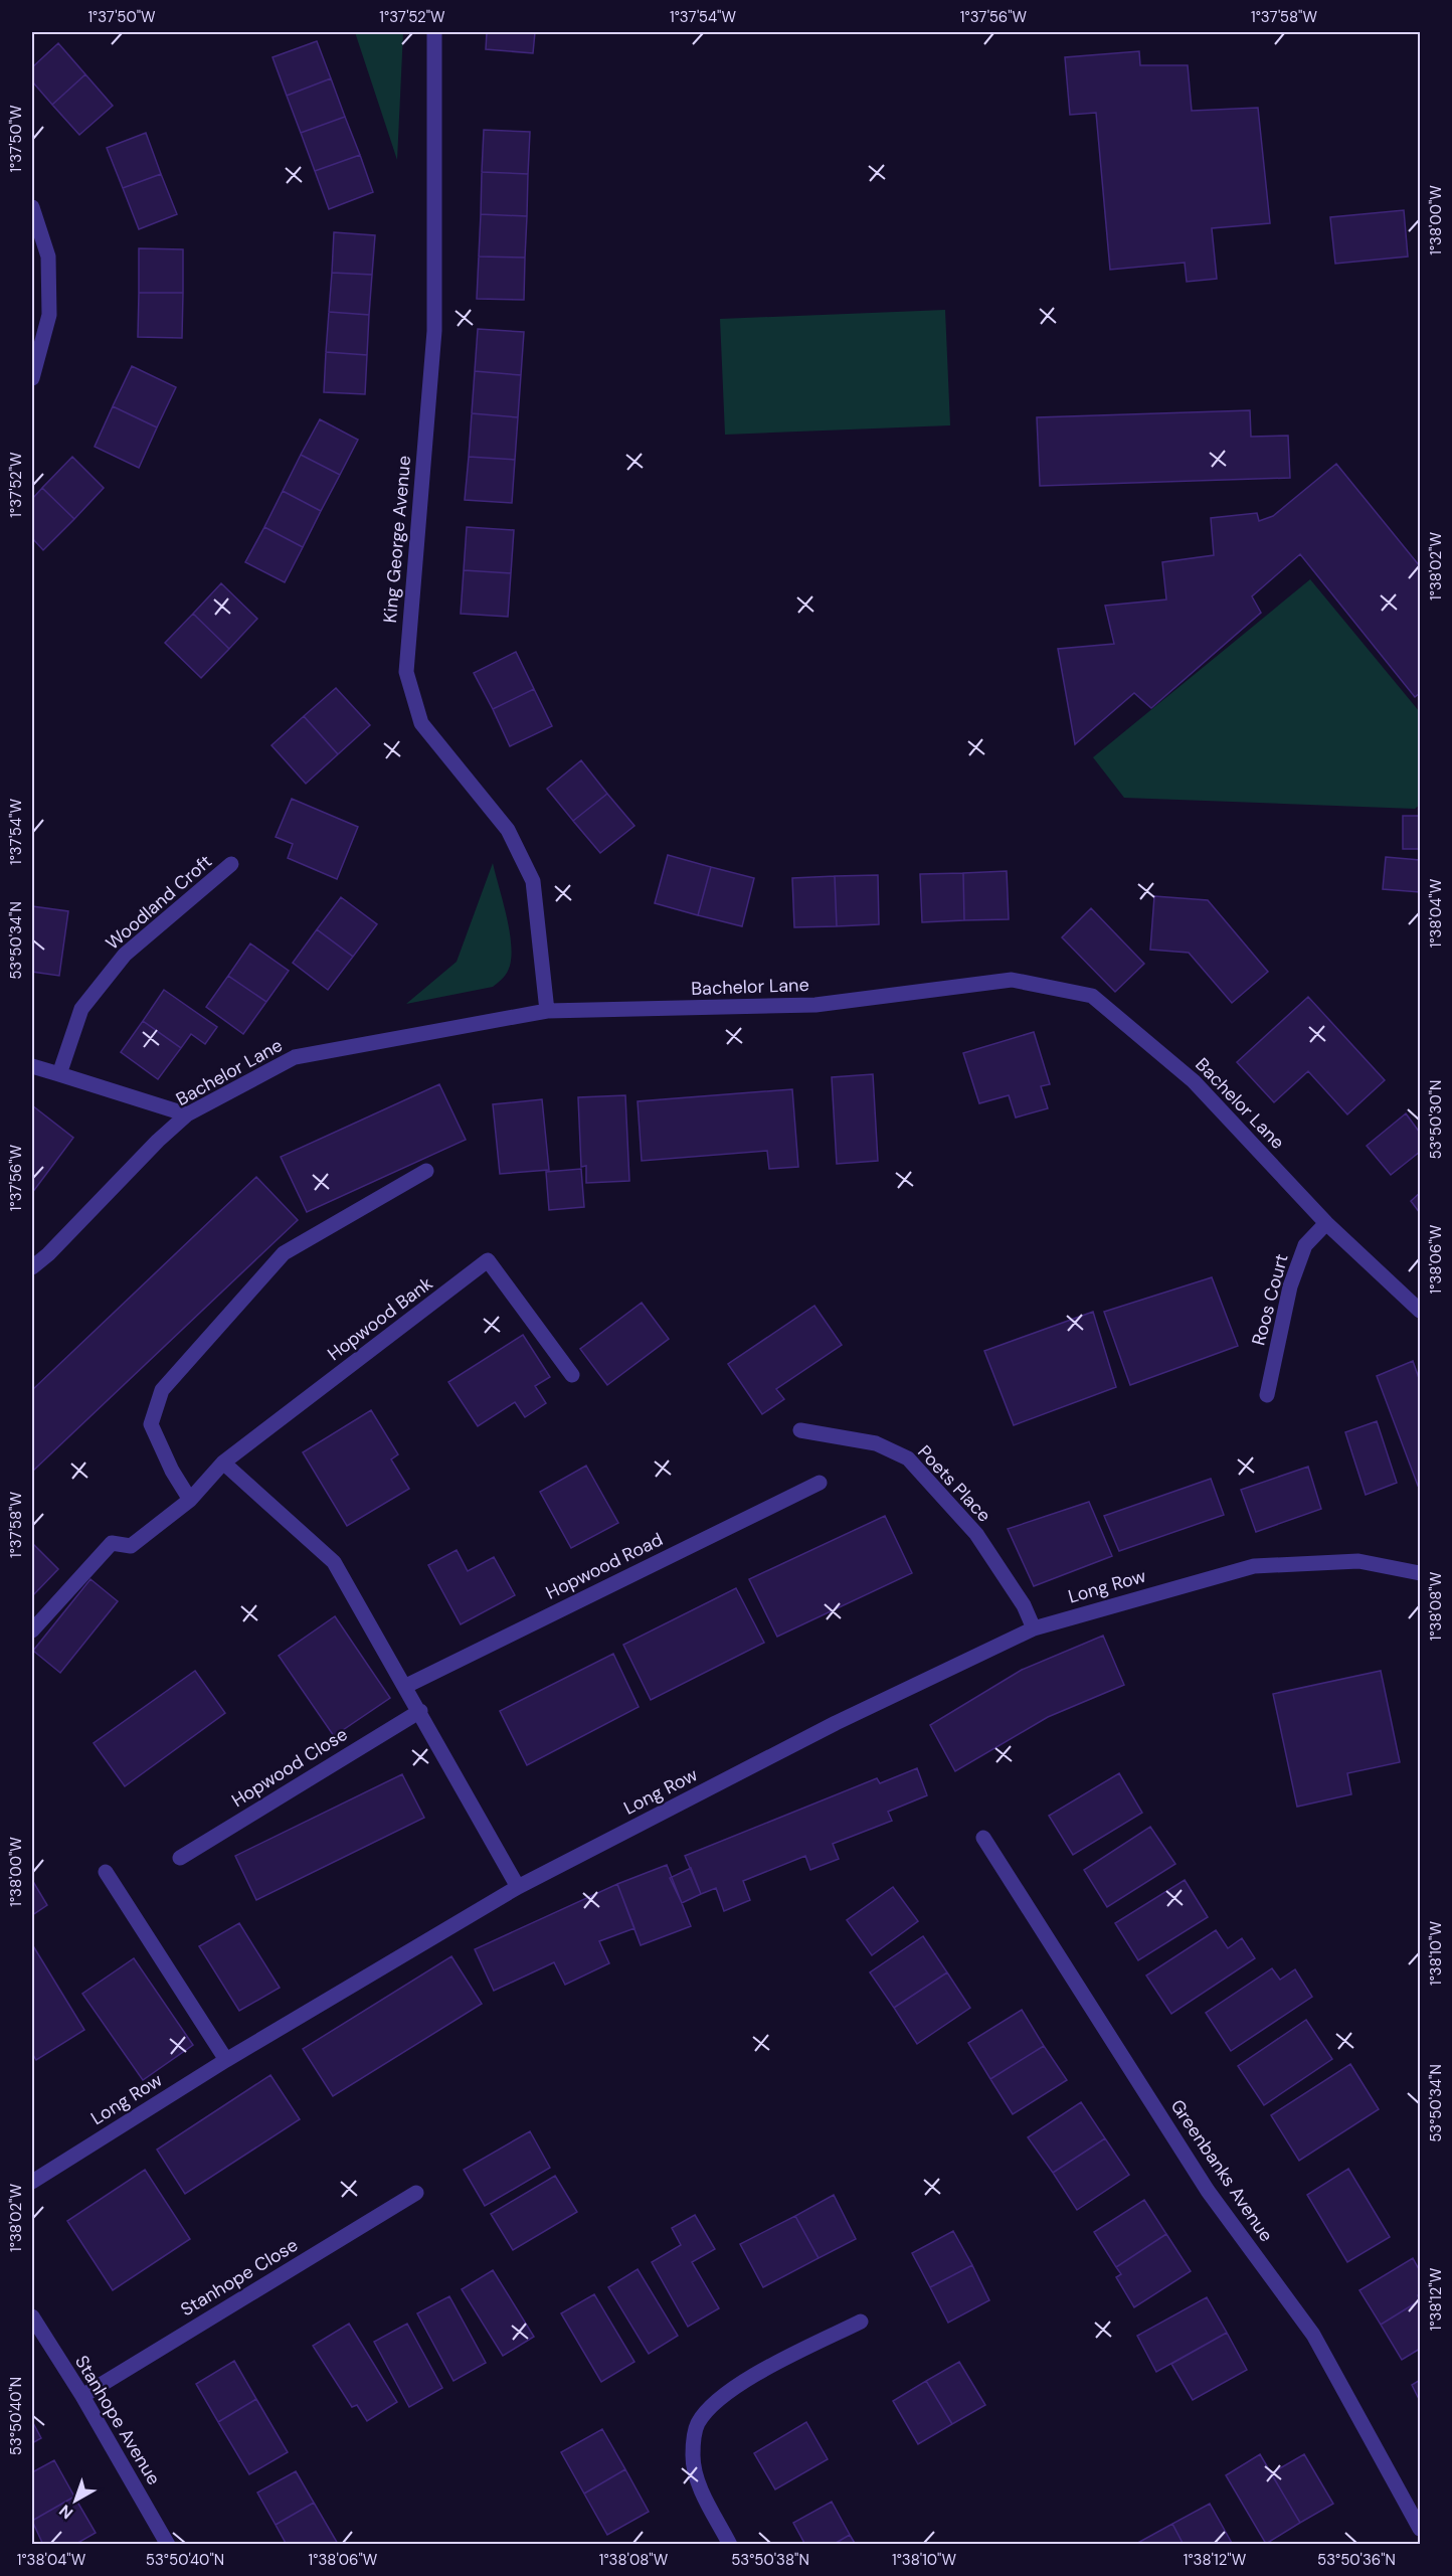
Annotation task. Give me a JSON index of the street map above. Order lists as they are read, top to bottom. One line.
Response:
{"streets":{"street":["King George Avenue","Woodland Croft","Bachelor Lane","Roos Court","Hopwood Bank","Poets Place","Hopwood Road","Long Row","Hopwood Close","Greenbanks Avenue","Stanhope Close","Stanhope Avenue"]},"crossings":[["King George Avenue","Bachelor Lane"],["Bachelor Lane","Roos Court"],["Poets Place","Long Row"],["Stanhope Close","Stanhope Avenue"]],"north":"bottom left","coordinates":["1°37'50\"W","1°37'52\"W","1°37'54\"W","1°37'56\"W","1°37'58\"W","1°38'00\"W","1°38'02\"W","1°38'04\"W","53°50'34\"N","53°50'30\"N","1°38'06\"W","1°38'08\"W","1°38'10\"W","1°38'12\"W","53°50'40\"N","53°50'38\"N","53°50'36\"N"]}
